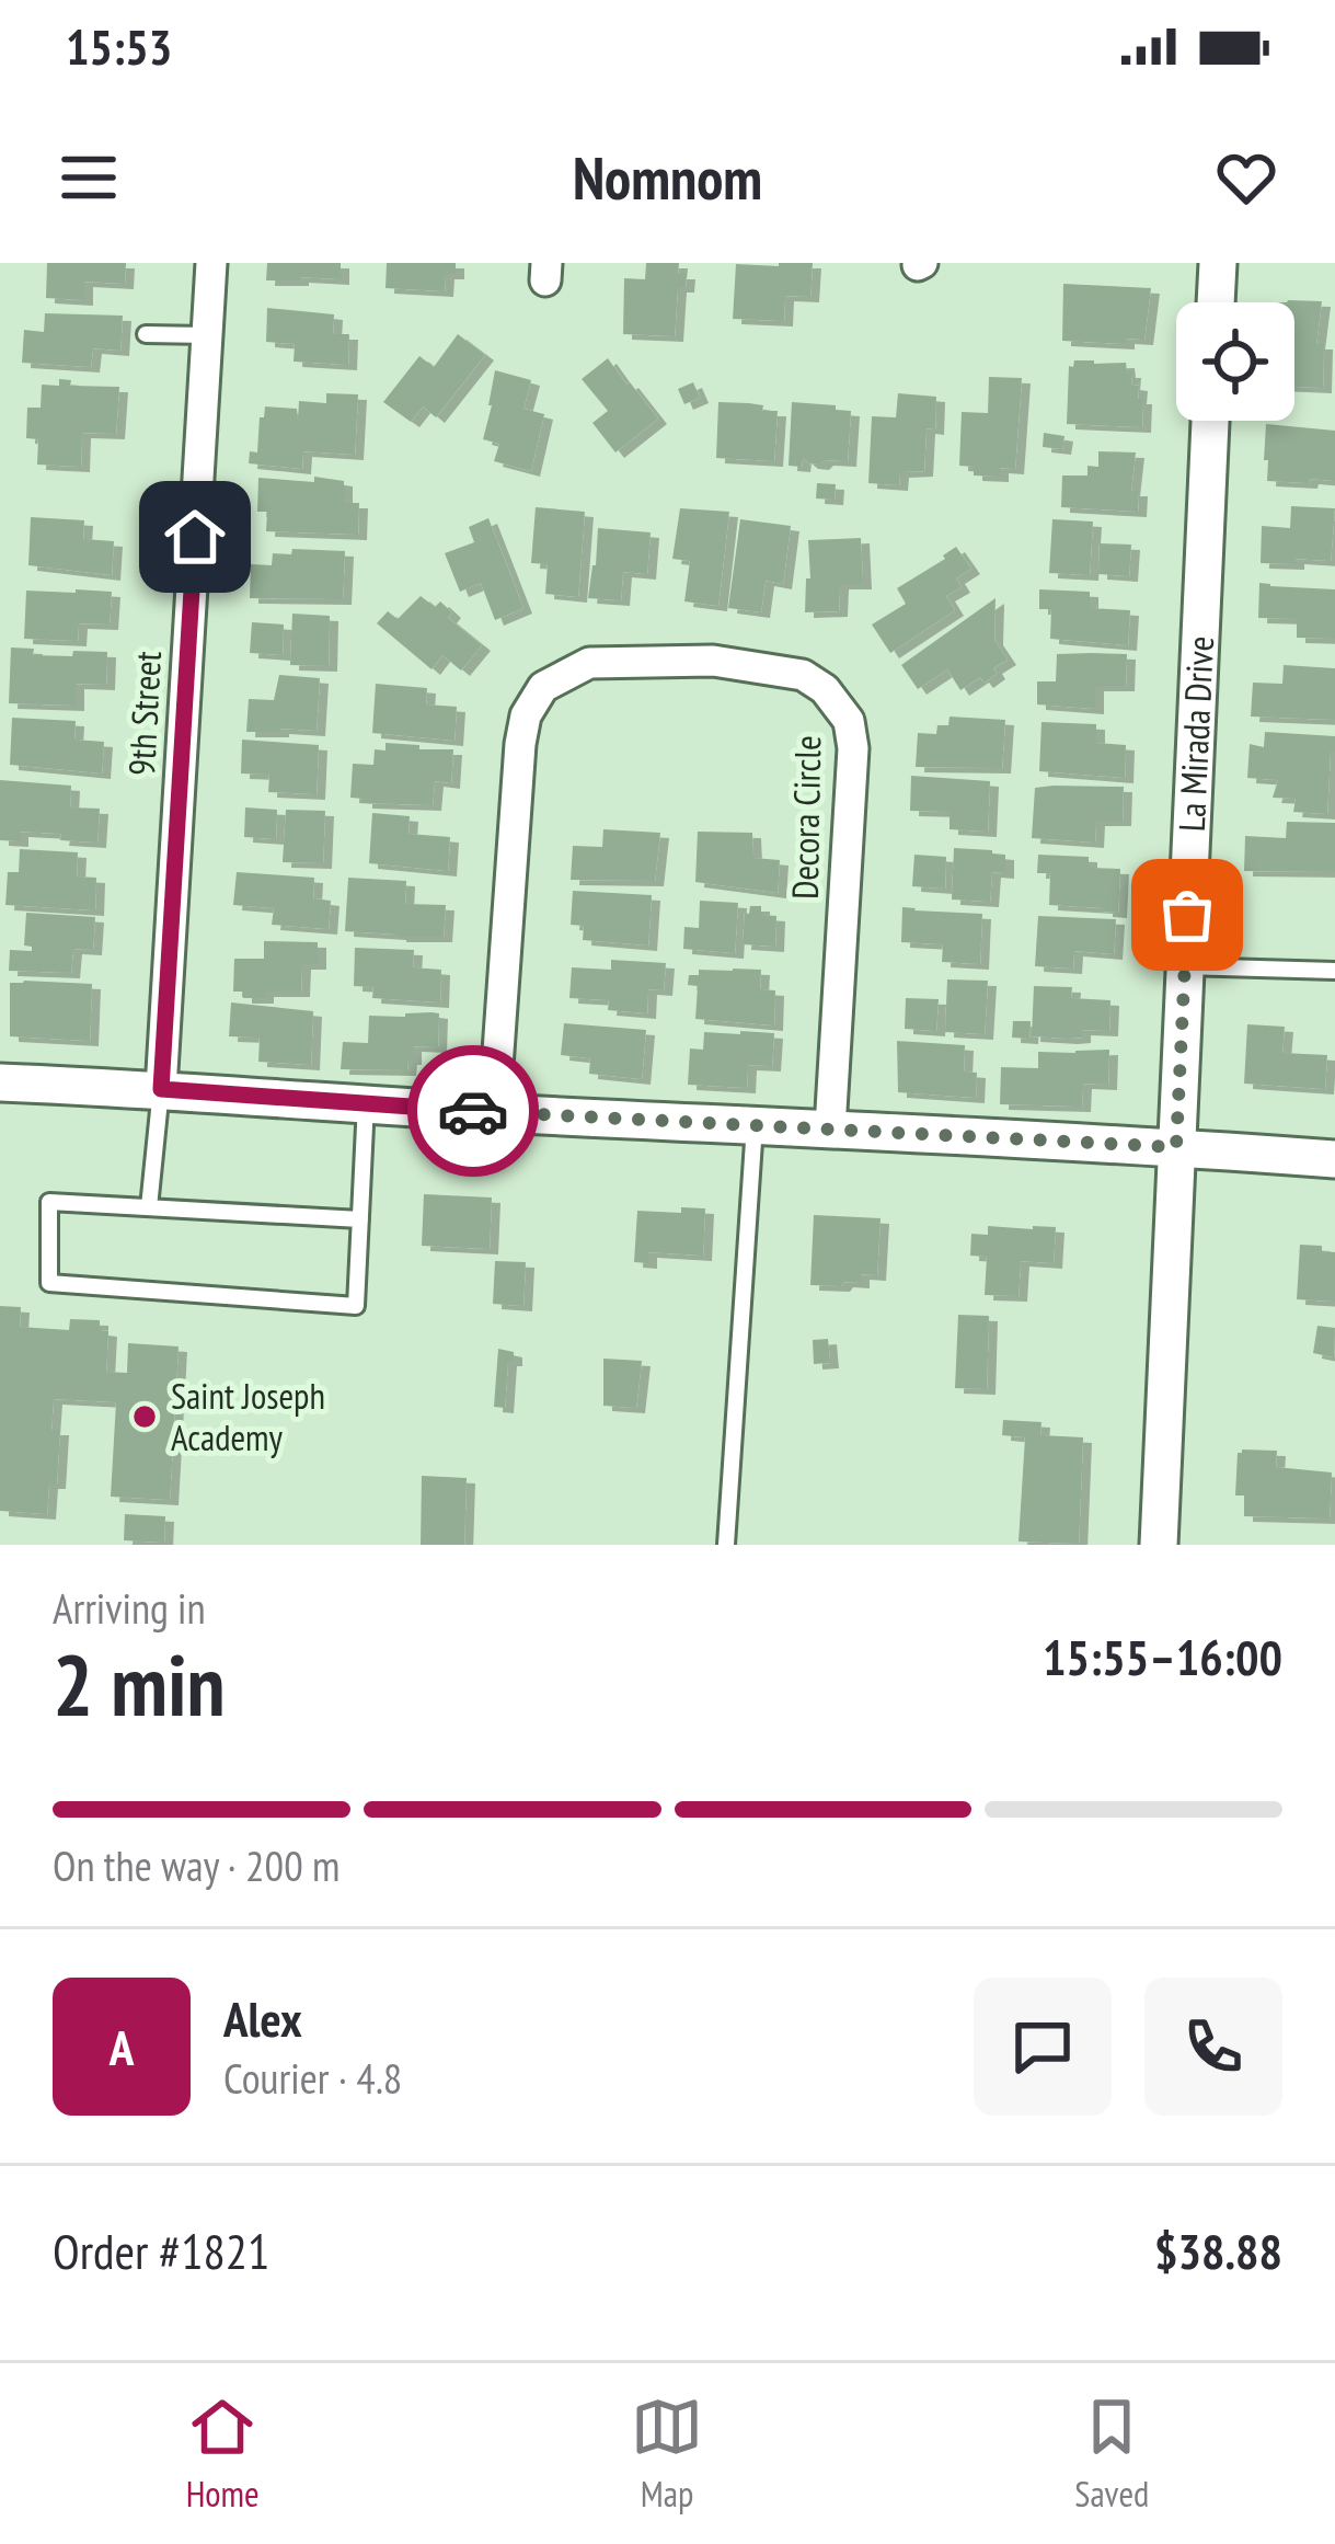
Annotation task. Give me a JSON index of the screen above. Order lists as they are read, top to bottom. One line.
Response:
{"streets":{"street":["9th Street","La Mirada Drive","Decora Circle"]},"places":["Saint Joseph Academy"],"page":{"status":"15:53","header":"Nomnom","heading":["2 min","Arriving in","15:55–16:00"],"panel":["Alex","Courier · 4.8","Order #1821","$38.88"],"bar":"On the way · 200 m","round":"A","tabs":["Home","Map","Saved"]}}
